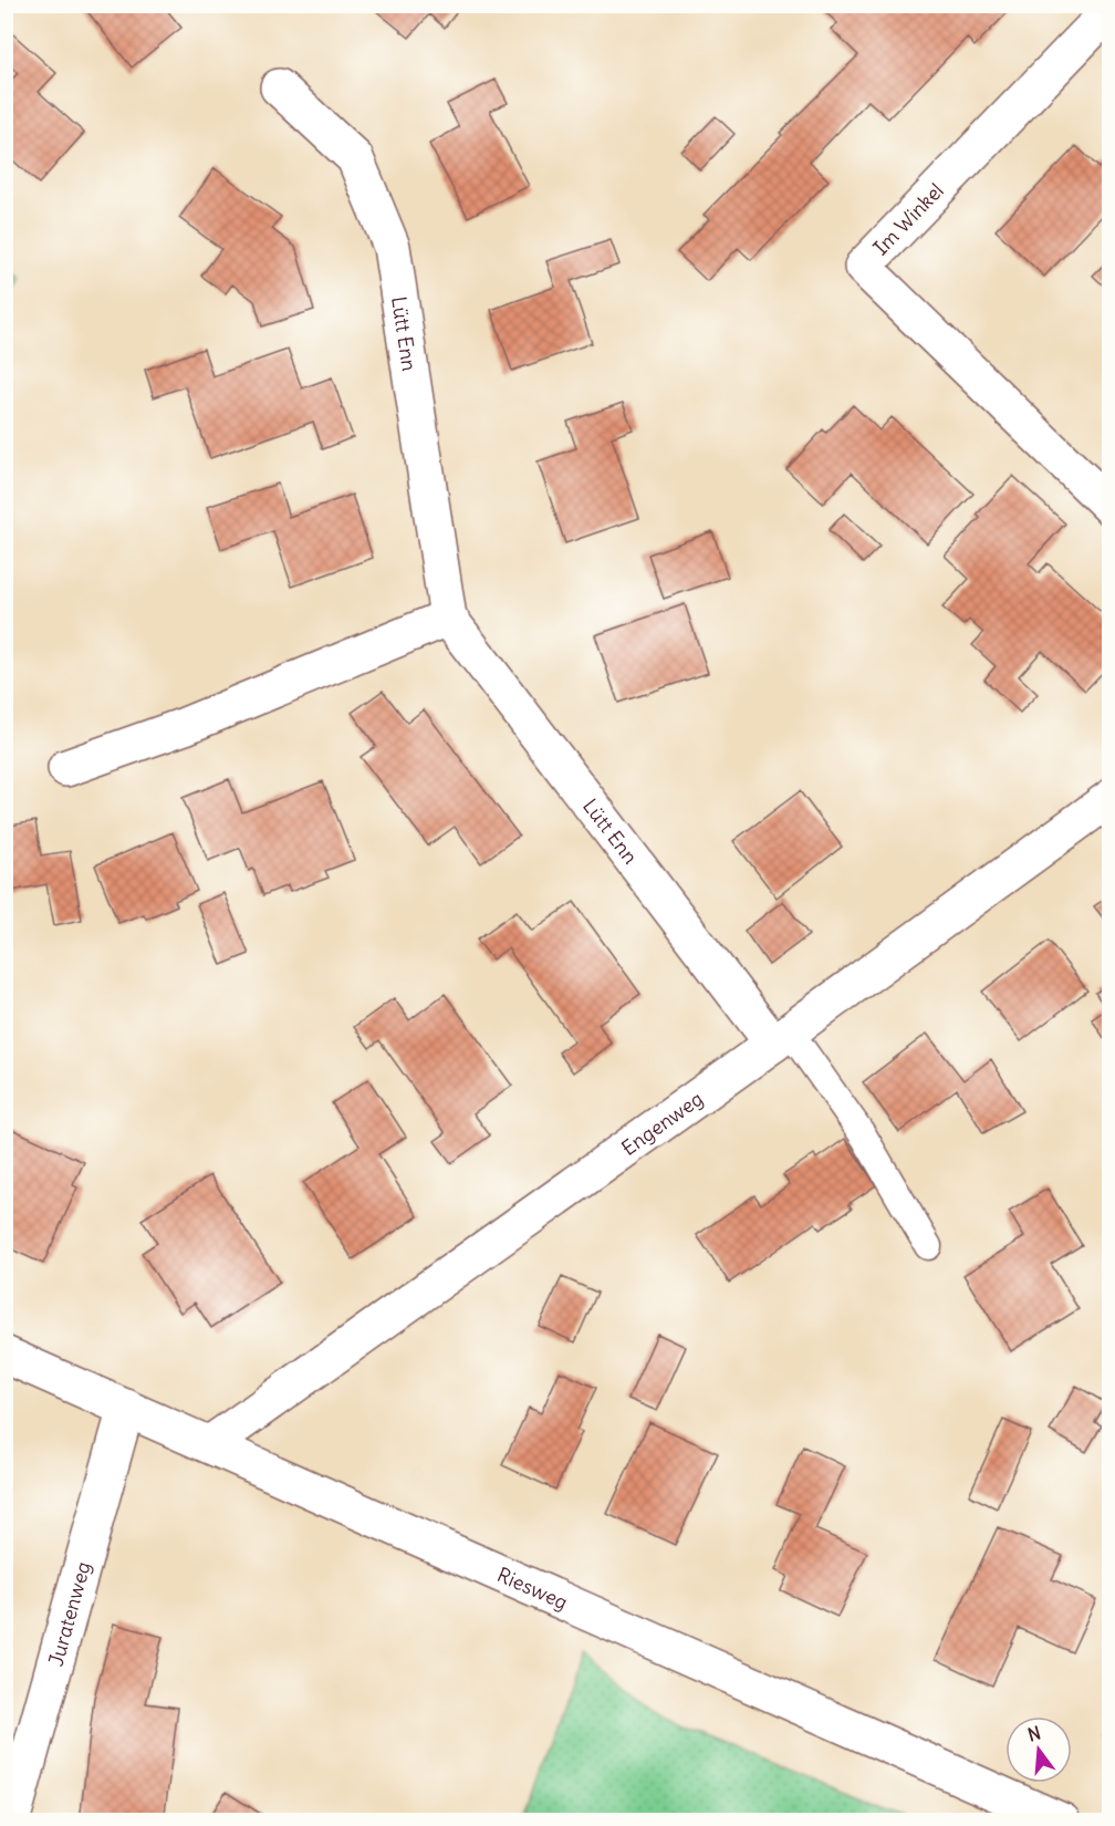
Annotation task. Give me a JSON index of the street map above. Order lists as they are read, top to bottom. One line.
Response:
{"streets":{"street":["Im Winkel","Lütt Enn","Engenweg","Riesweg","Juratenweg"]},"crossings":[["Lütt Enn","Engenweg"],["Engenweg","Riesweg"],["Riesweg","Juratenweg"]],"north":"top"}
